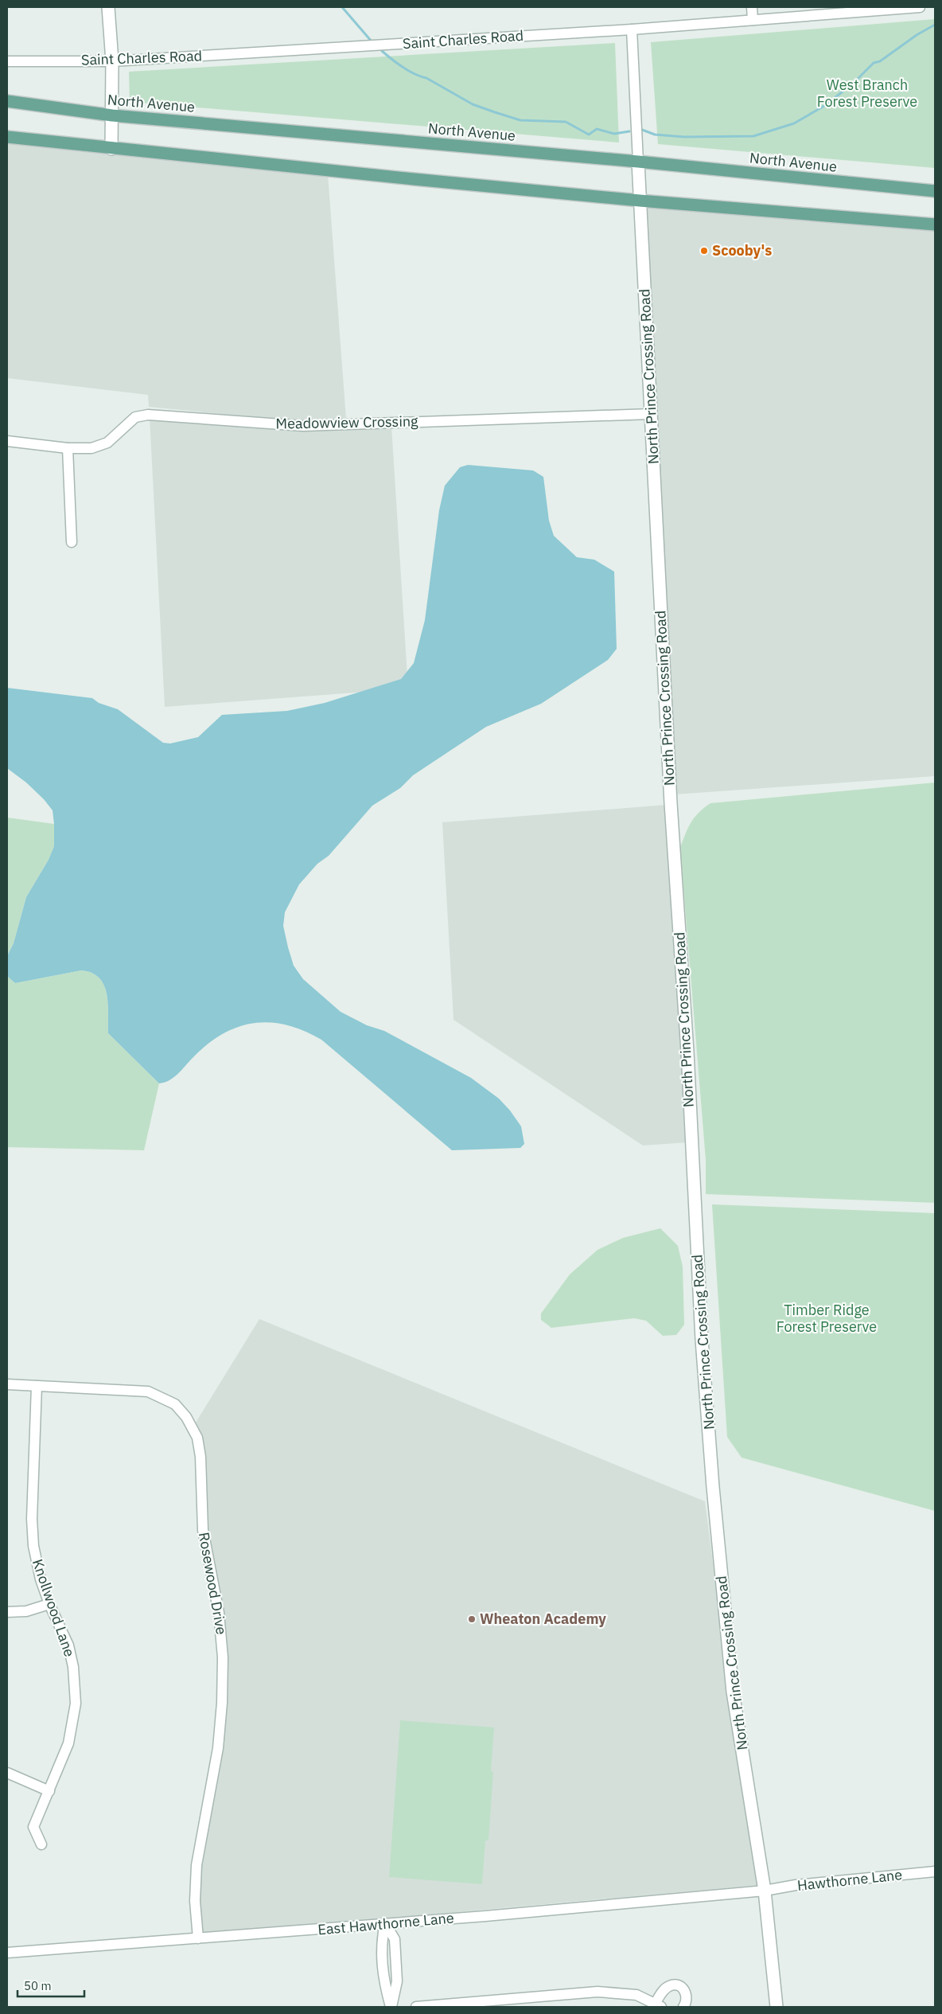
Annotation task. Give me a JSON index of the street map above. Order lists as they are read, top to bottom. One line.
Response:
{"streets":{"main road":["North Avenue"],"street":["Saint Charles Road","North Prince Crossing Road","Meadowview Crossing","Rosewood Drive","Knollwood Lane","Hawthorne Lane","East Hawthorne Lane"]},"crossings":[["Saint Charles Road","North Prince Crossing Road"],["North Avenue","North Prince Crossing Road"],["North Prince Crossing Road","Meadowview Crossing"],["North Prince Crossing Road","Hawthorne Lane"],["North Prince Crossing Road","East Hawthorne Lane"],["Rosewood Drive","Knollwood Lane"],["Rosewood Drive","East Hawthorne Lane"],["Hawthorne Lane","East Hawthorne Lane"]],"parks":["West Branch Forest Preserve","Timber Ridge Forest Preserve"],"places":["Scooby's","Wheaton Academy"],"scale_bar":"50 m"}
